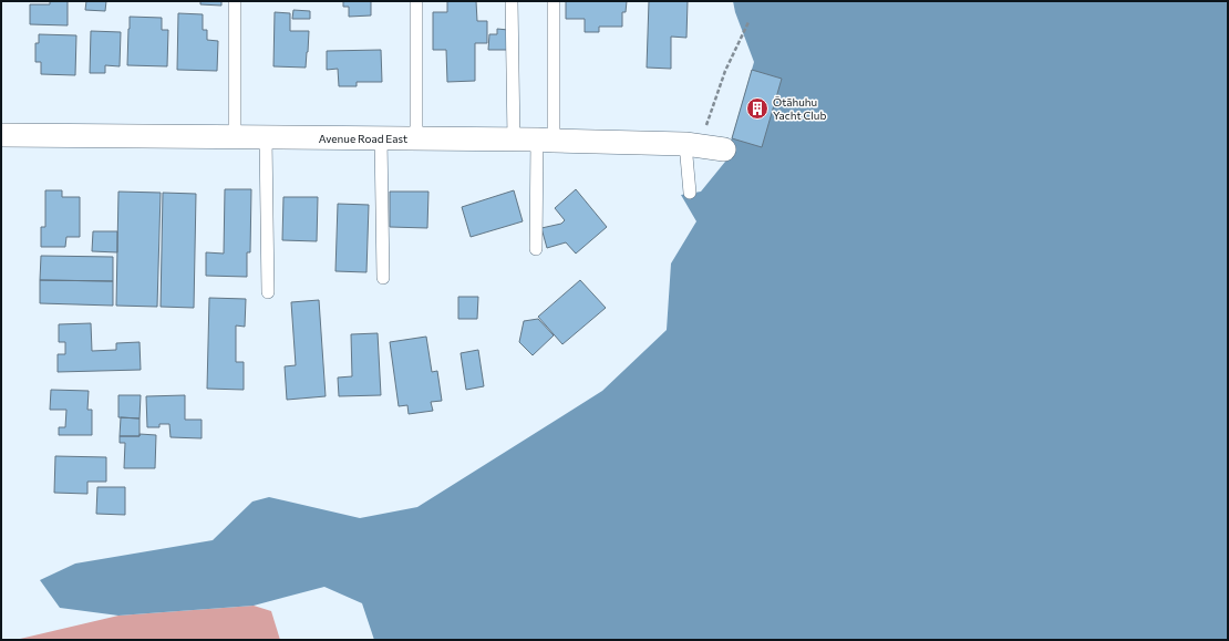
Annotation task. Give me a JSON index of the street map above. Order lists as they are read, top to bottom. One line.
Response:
{"streets":{"street":["Avenue Road East"]},"places":{"building":["Ōtāhuhu Yacht Club"]}}
